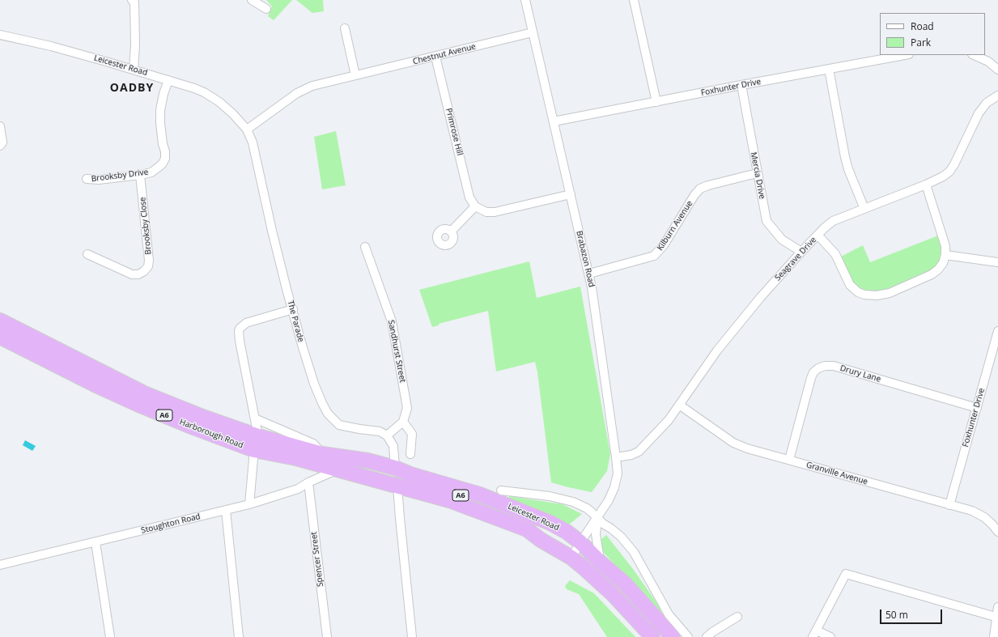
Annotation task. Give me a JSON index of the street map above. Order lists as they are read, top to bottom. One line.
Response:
{"streets":{"highway":["Leicester Road","A6","Harborough Road"],"street":["Chestnut Avenue","Foxhunter Drive","Primrose Hill","Brooksby Drive","Mercia Drive","Brooksby Close","Kilburn Avenue","Brabazon Road","Seagrave Drive","The Parade","Sandhurst Street","Drury Lane","Granville Avenue","Stoughton Road","Spencer Street"]},"crossings":[["Chestnut Avenue","Leicester Road"],["Chestnut Avenue","Primrose Hill"],["Chestnut Avenue","Brabazon Road"],["Chestnut Avenue","The Parade"],["Leicester Road","Brooksby Drive"],["Leicester Road","Brabazon Road"],["Leicester Road","The Parade"],["Leicester Road","A6"],["Leicester Road","Harborough Road"],["Foxhunter Drive","Mercia Drive"],["Foxhunter Drive","Brabazon Road"],["Foxhunter Drive","Drury Lane"],["Foxhunter Drive","Granville Avenue"],["Brooksby Drive","Brooksby Close"],["Mercia Drive","Kilburn Avenue"],["Mercia Drive","Seagrave Drive"],["Kilburn Avenue","Brabazon Road"],["Brabazon Road","Seagrave Drive"],["Brabazon Road","A6"],["Seagrave Drive","Granville Avenue"],["Drury Lane","Granville Avenue"],["A6","Harborough Road"],["Harborough Road","Stoughton Road"],["Stoughton Road","Spencer Street"]],"districts":["OADBY"],"legend":["Road","Park"],"scale_bar":"50 m"}
